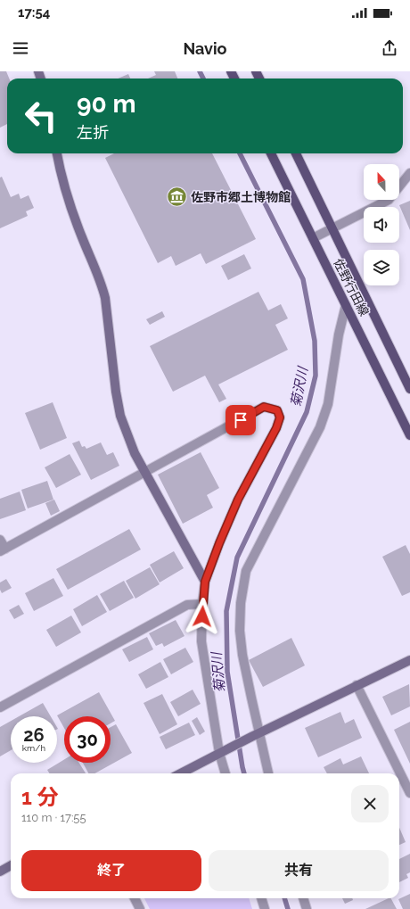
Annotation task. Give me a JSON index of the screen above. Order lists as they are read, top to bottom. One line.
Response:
{"streets":{"main road":["佐野行田線"]},"water":["菊沢川"],"places":{"museum":["佐野市郷土博物館"]},"north":"top","page":{"status":"17:54","header":"Navio","turn":["90 m","左折"],"speed":"26 km/h","limit":"30","heading":["1 分","110 m · 17:55"],"buttons":["終了","共有"]}}
